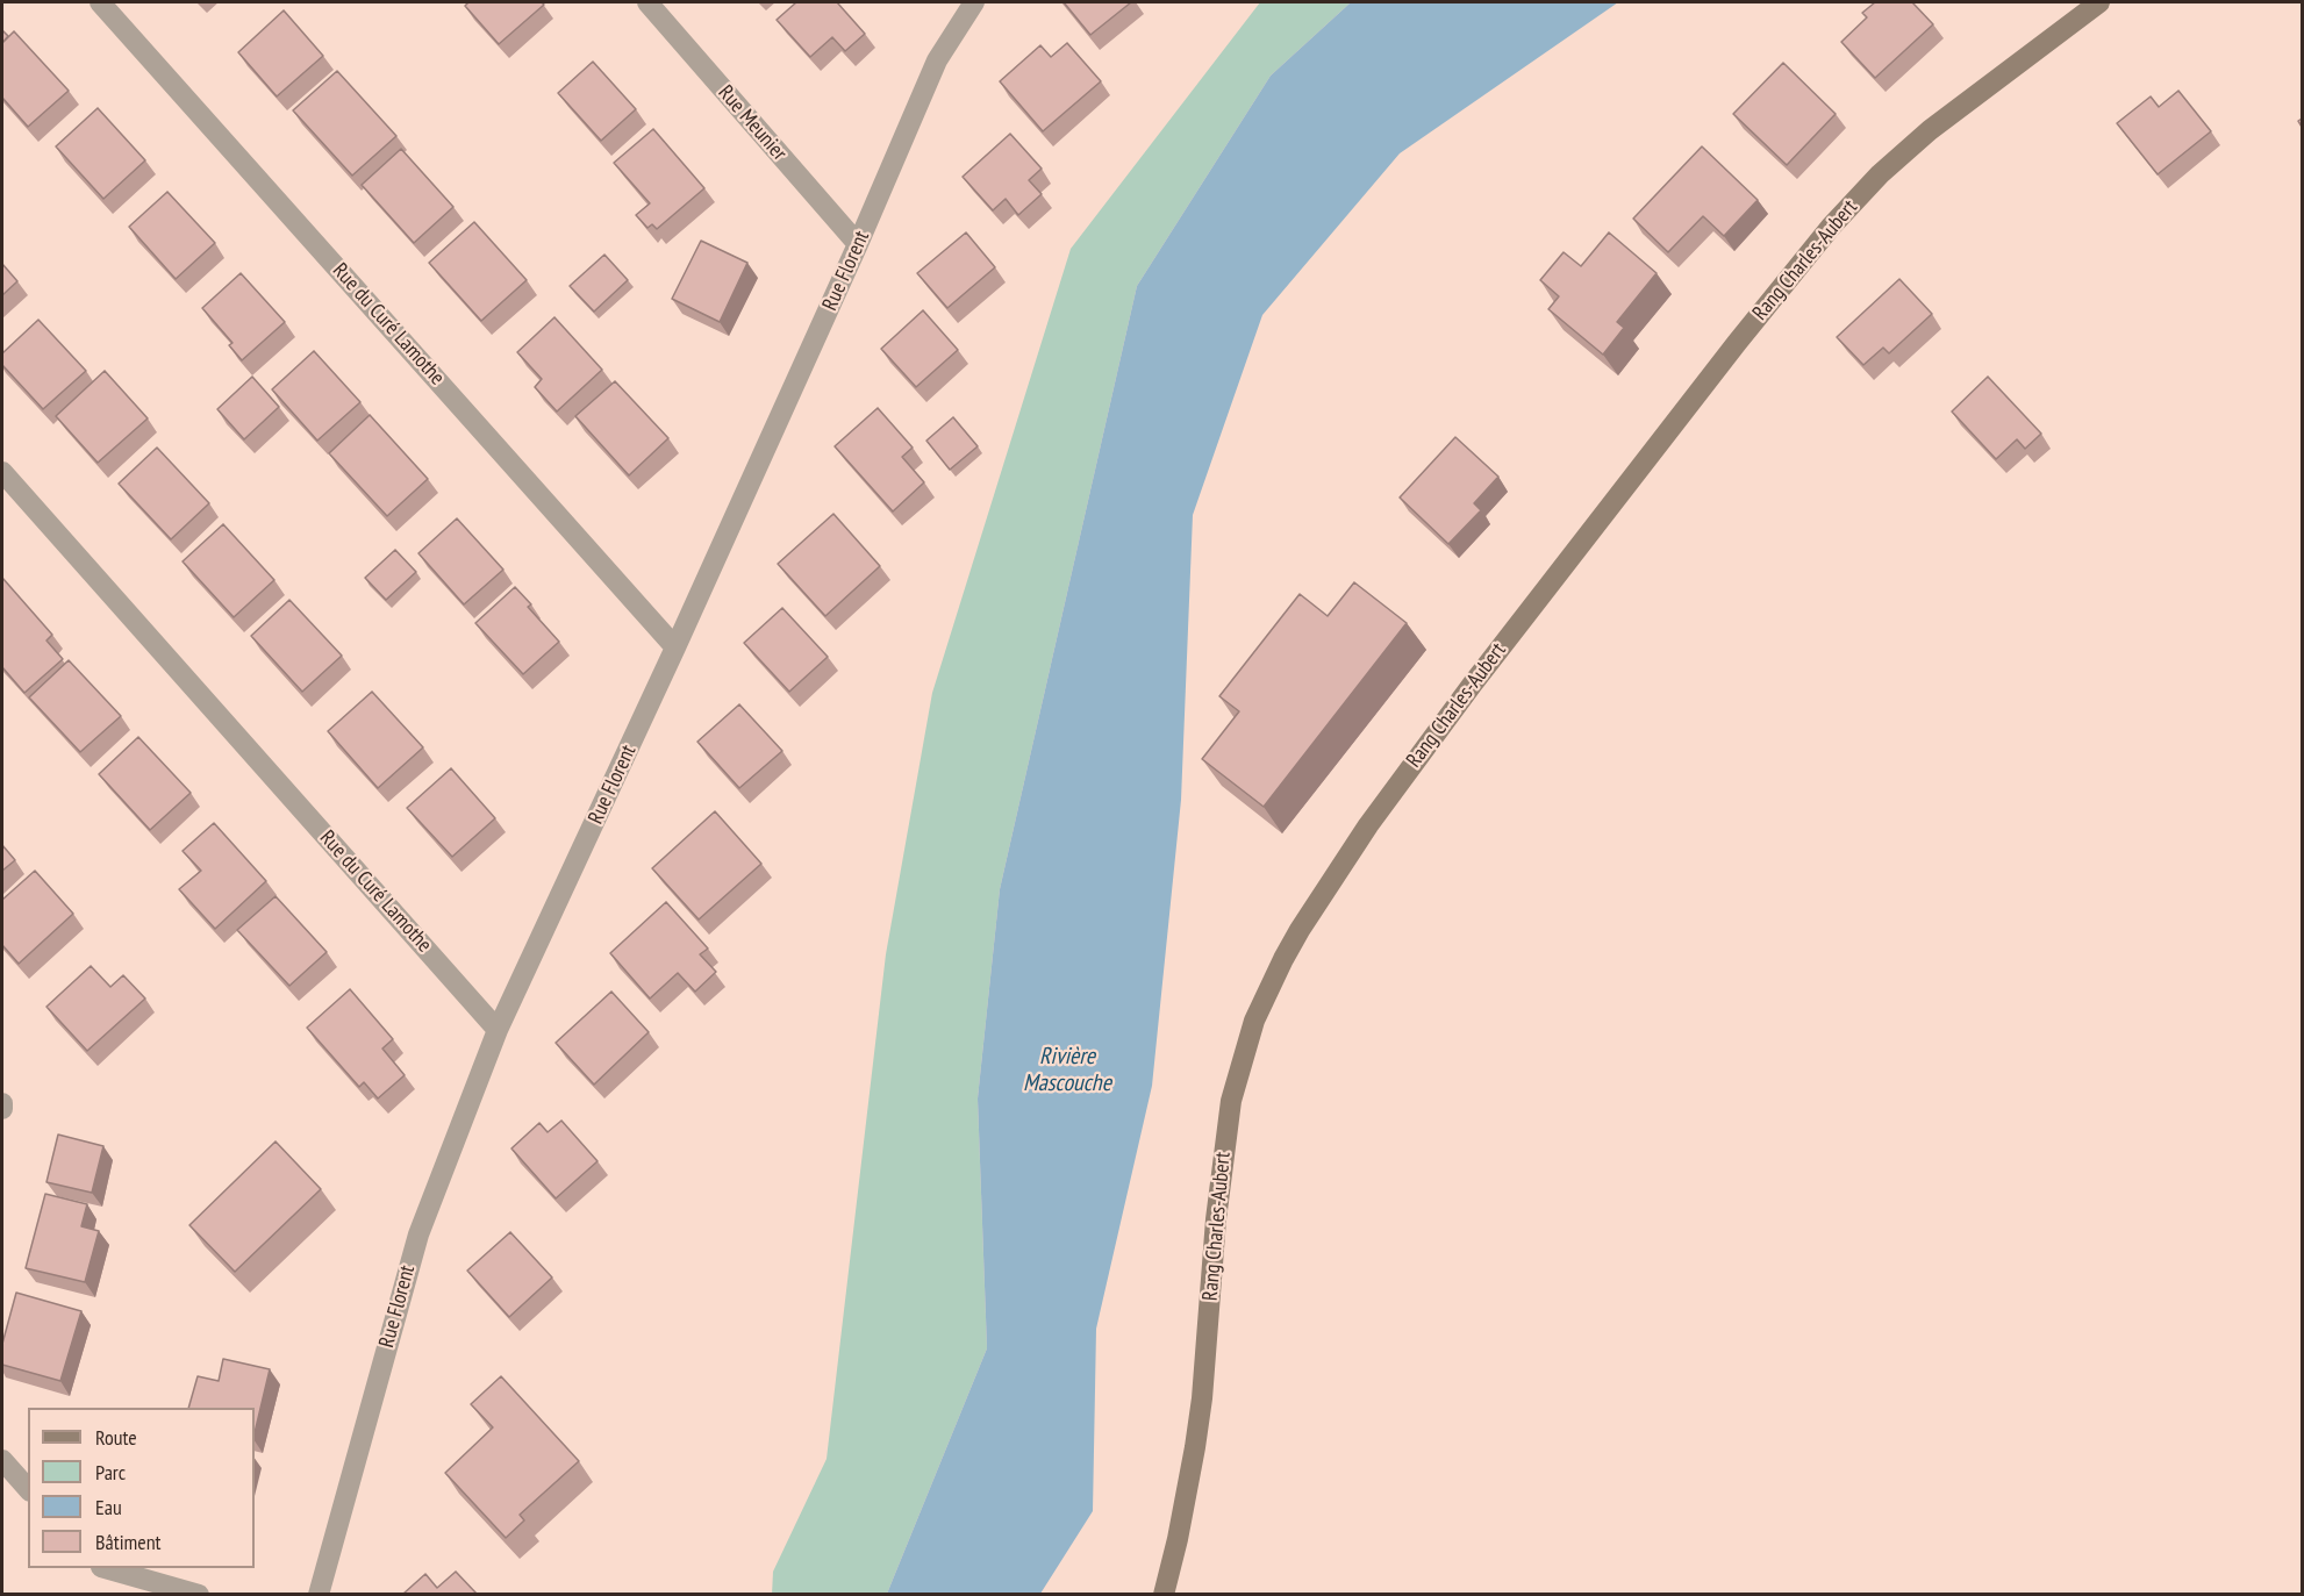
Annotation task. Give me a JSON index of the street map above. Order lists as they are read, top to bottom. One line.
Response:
{"streets":{"street":["Rue Meunier","Rang Charles-Aubert","Rue Florent","Rue du Curé Lamothe"]},"crossings":[["Rue Meunier","Rue Florent"],["Rue Florent","Rue du Curé Lamothe"]],"water":["Rivière Mascouche"],"legend":["Route","Parc","Eau","Bâtiment"]}
